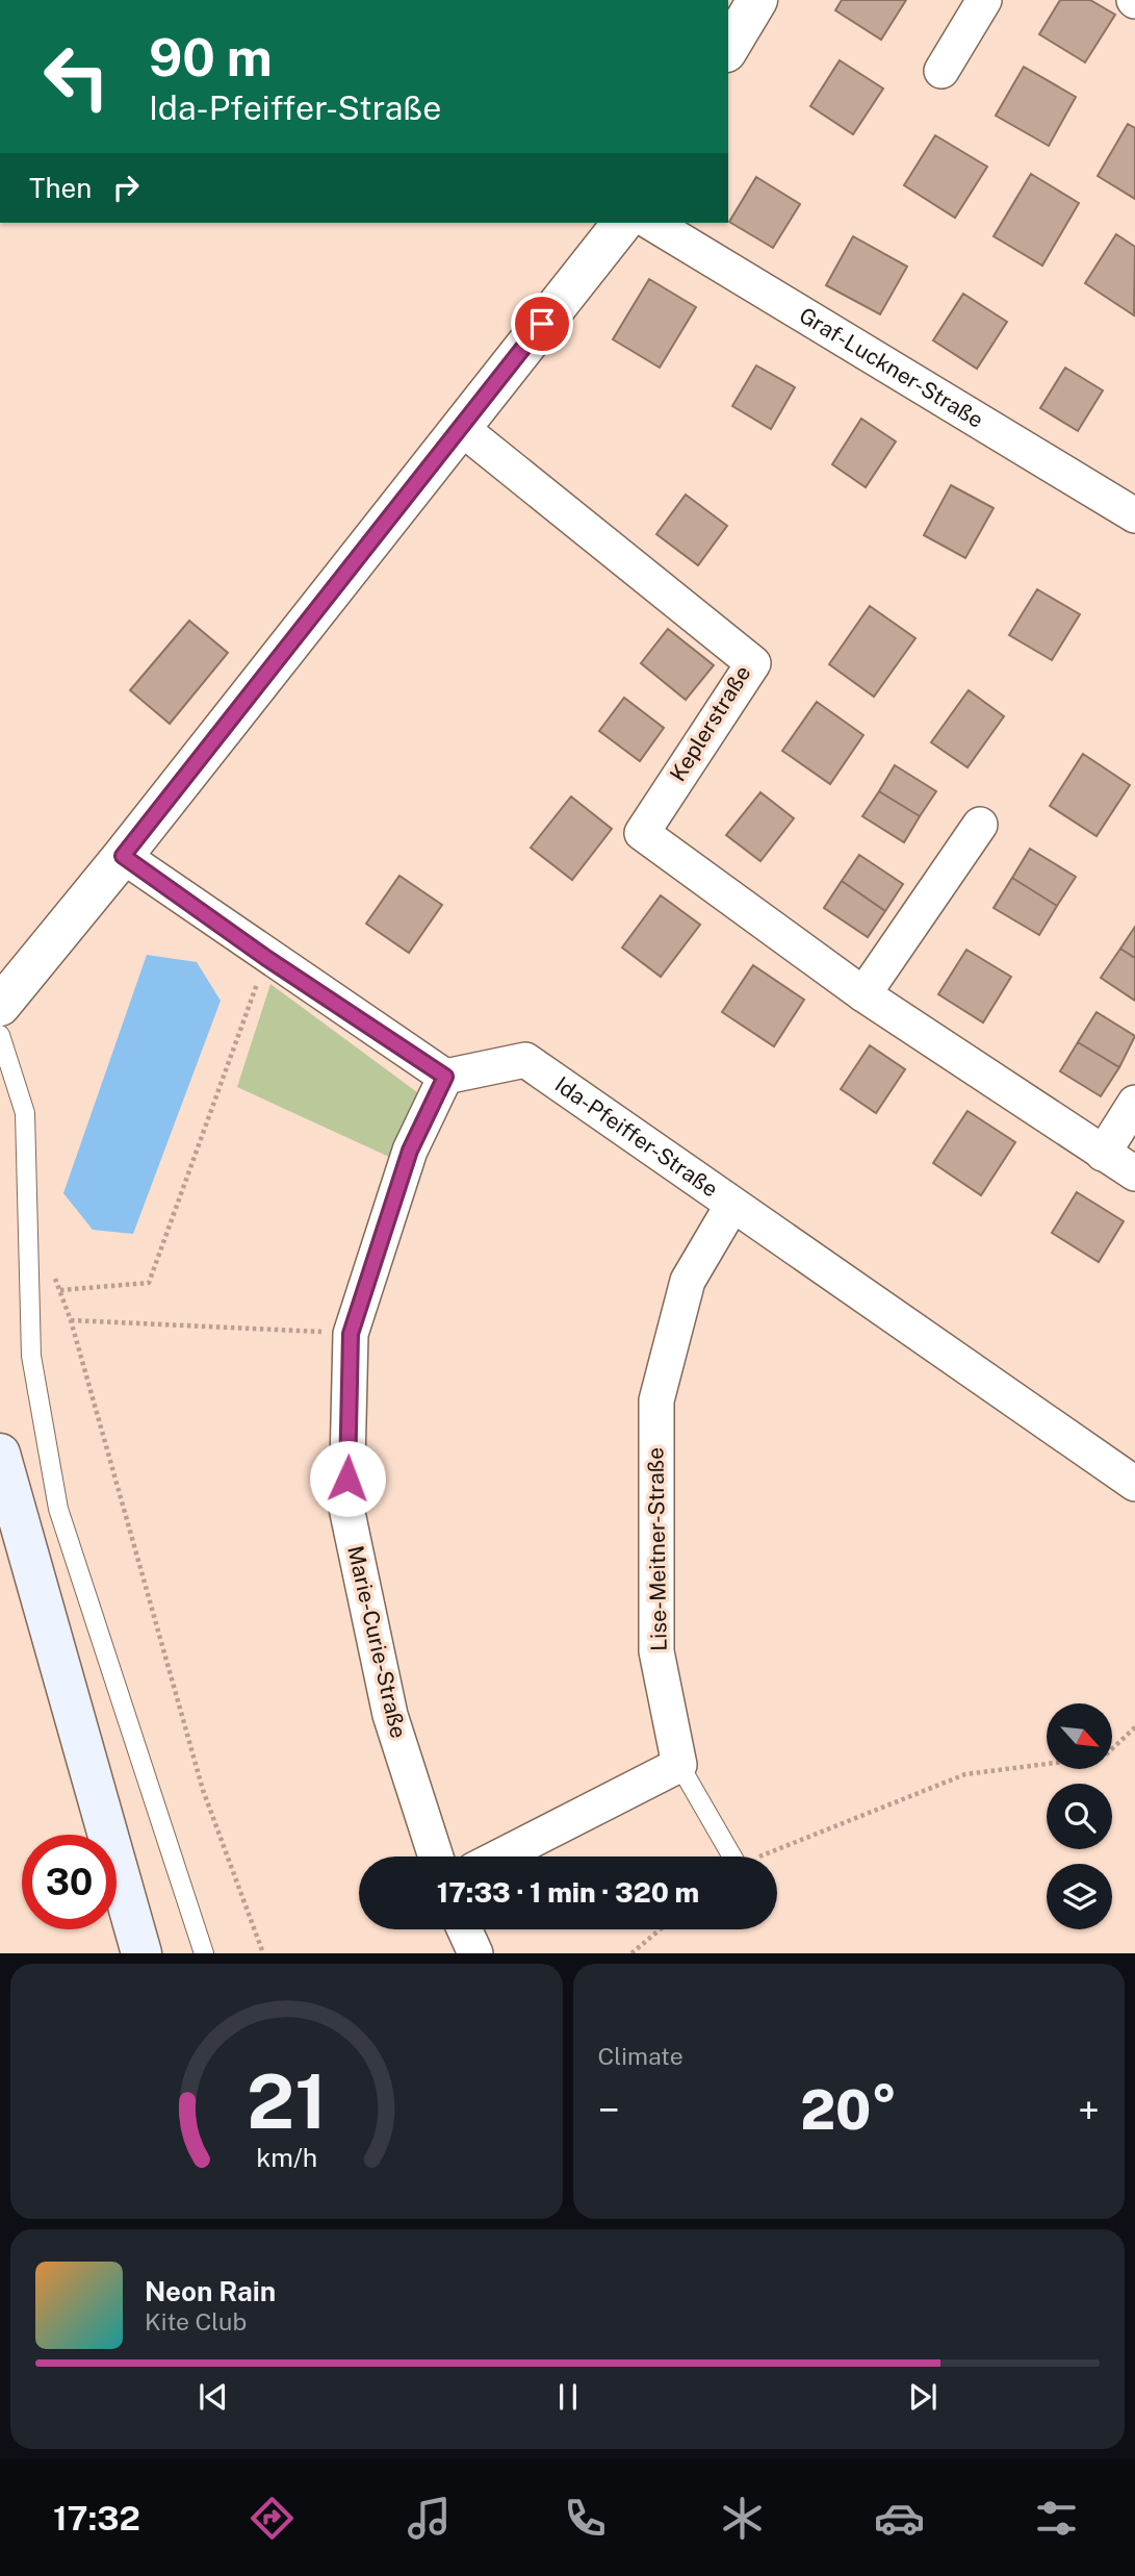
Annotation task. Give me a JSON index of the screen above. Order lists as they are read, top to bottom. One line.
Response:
{"streets":{"street":["Graf-Luckner-Straße","Keplerstraße","Ida-Pfeiffer-Straße","Lise-Meitner-Straße","Marie-Curie-Straße"]},"crossings":[["Ida-Pfeiffer-Straße","Lise-Meitner-Straße"],["Ida-Pfeiffer-Straße","Marie-Curie-Straße"]],"north":"bottom right","page":{"turn":["90 m","Ida-Pfeiffer-Straße"],"then":"Then","limit":"30","trip":"17:33 · 1 min · 320 m","tile":"Climate","heat":["−","20°","+"],"song":["Neon Rain","Kite Club"],"tabs":"17:32","gauge":["21","km/h"]}}
